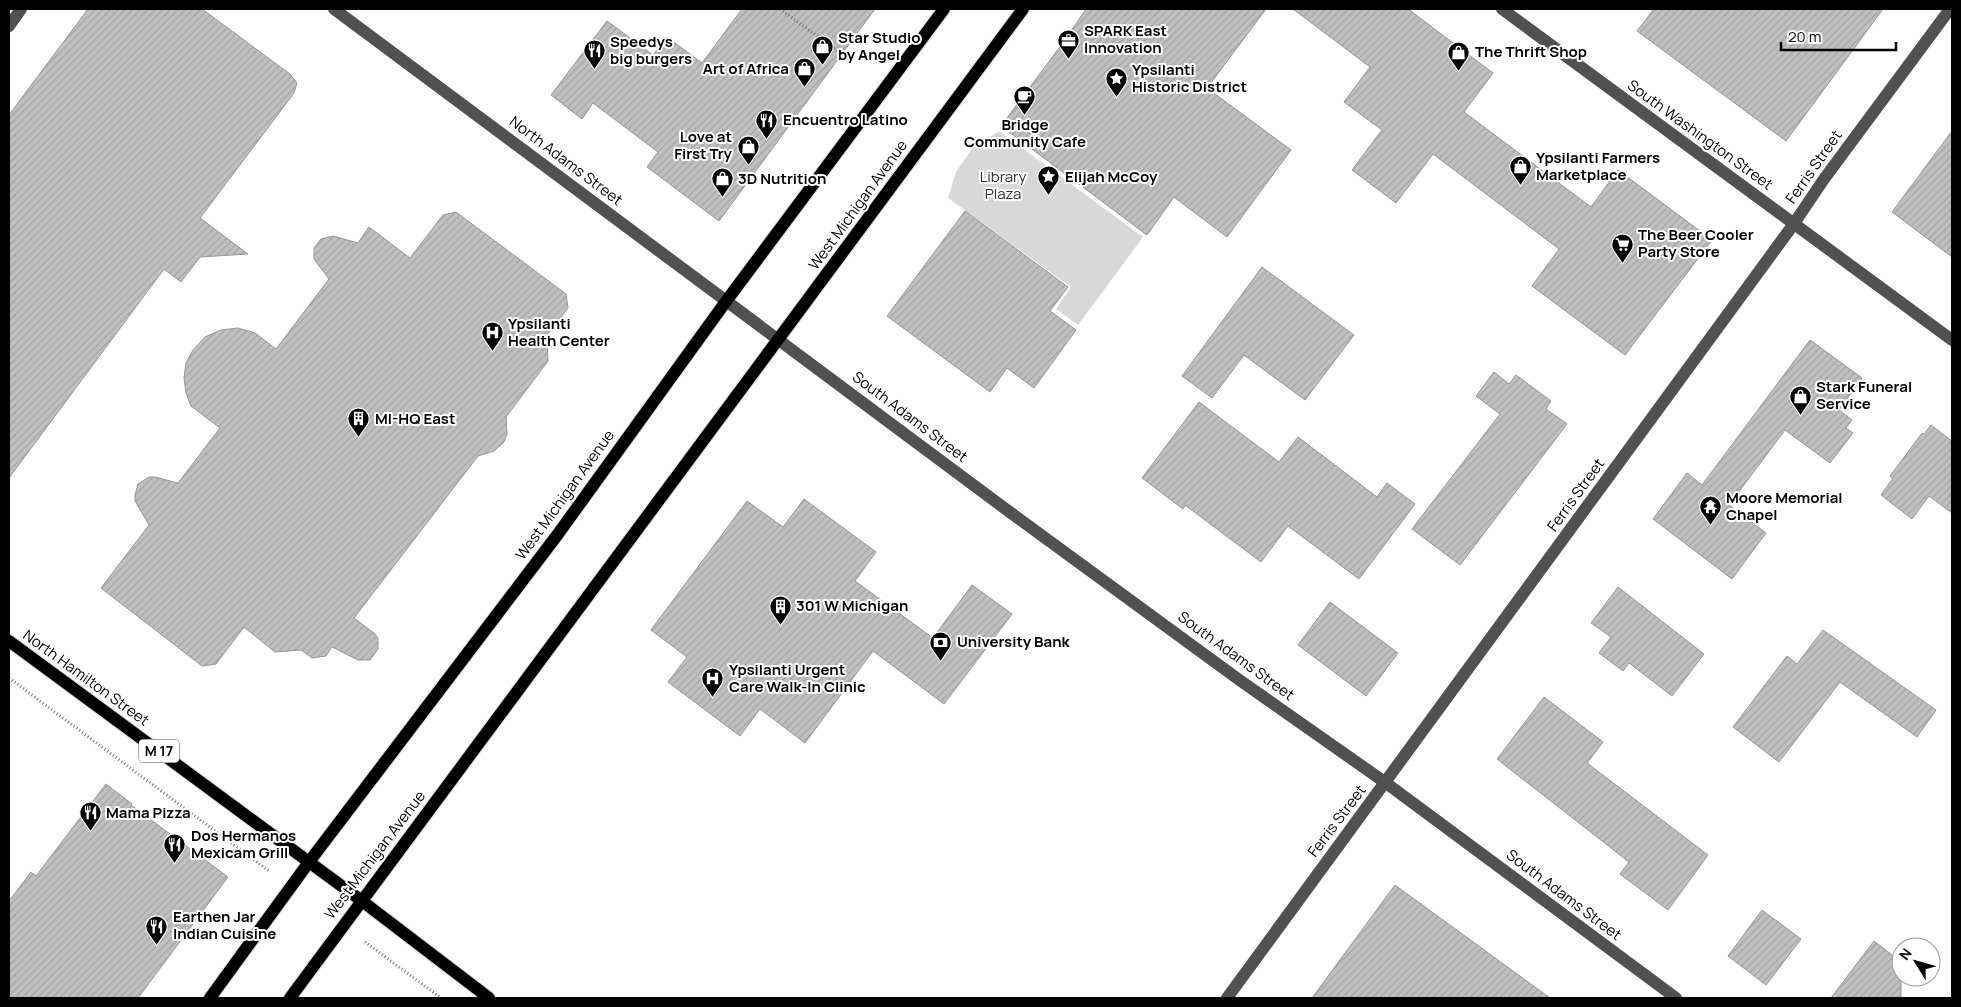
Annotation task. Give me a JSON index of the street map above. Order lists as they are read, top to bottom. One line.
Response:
{"streets":{"main road":["West Michigan Avenue","North Hamilton Street","M 17"],"street":["South Washington Street","North Adams Street","Ferris Street","South Adams Street"]},"crossings":[["South Washington Street","Ferris Street"],["North Adams Street","West Michigan Avenue"],["North Adams Street","South Adams Street"],["Ferris Street","South Adams Street"],["West Michigan Avenue","South Adams Street"],["West Michigan Avenue","North Hamilton Street"]],"parks":["Library Plaza"],"places":{"office":["SPARK East Innovation"],"shop":["Star Studio by Angel","The Thrift Shop","Art of Africa","Love at First Try","Ypsilanti Farmers Marketplace","3D Nutrition","Stark Funeral Service"],"restaurant":["Speedys big burgers","Encuentro Latino","Mama Pizza","Dos Hermanos Mexicam Grill","Earthen Jar Indian Cuisine"],"place":["Ypsilanti Historic District","Elijah McCoy"],"cafe":["Bridge Community Cafe"],"supermarket":["The Beer Cooler Party Store"],"hospital":["Ypsilanti Health Center","Ypsilanti Urgent Care Walk-In Clinic"],"building":["MI-HQ East","301 W Michigan"],"temple":["Moore Memorial Chapel"],"bank":["University Bank"]},"scale_bar":"20 m","north":"top left"}
